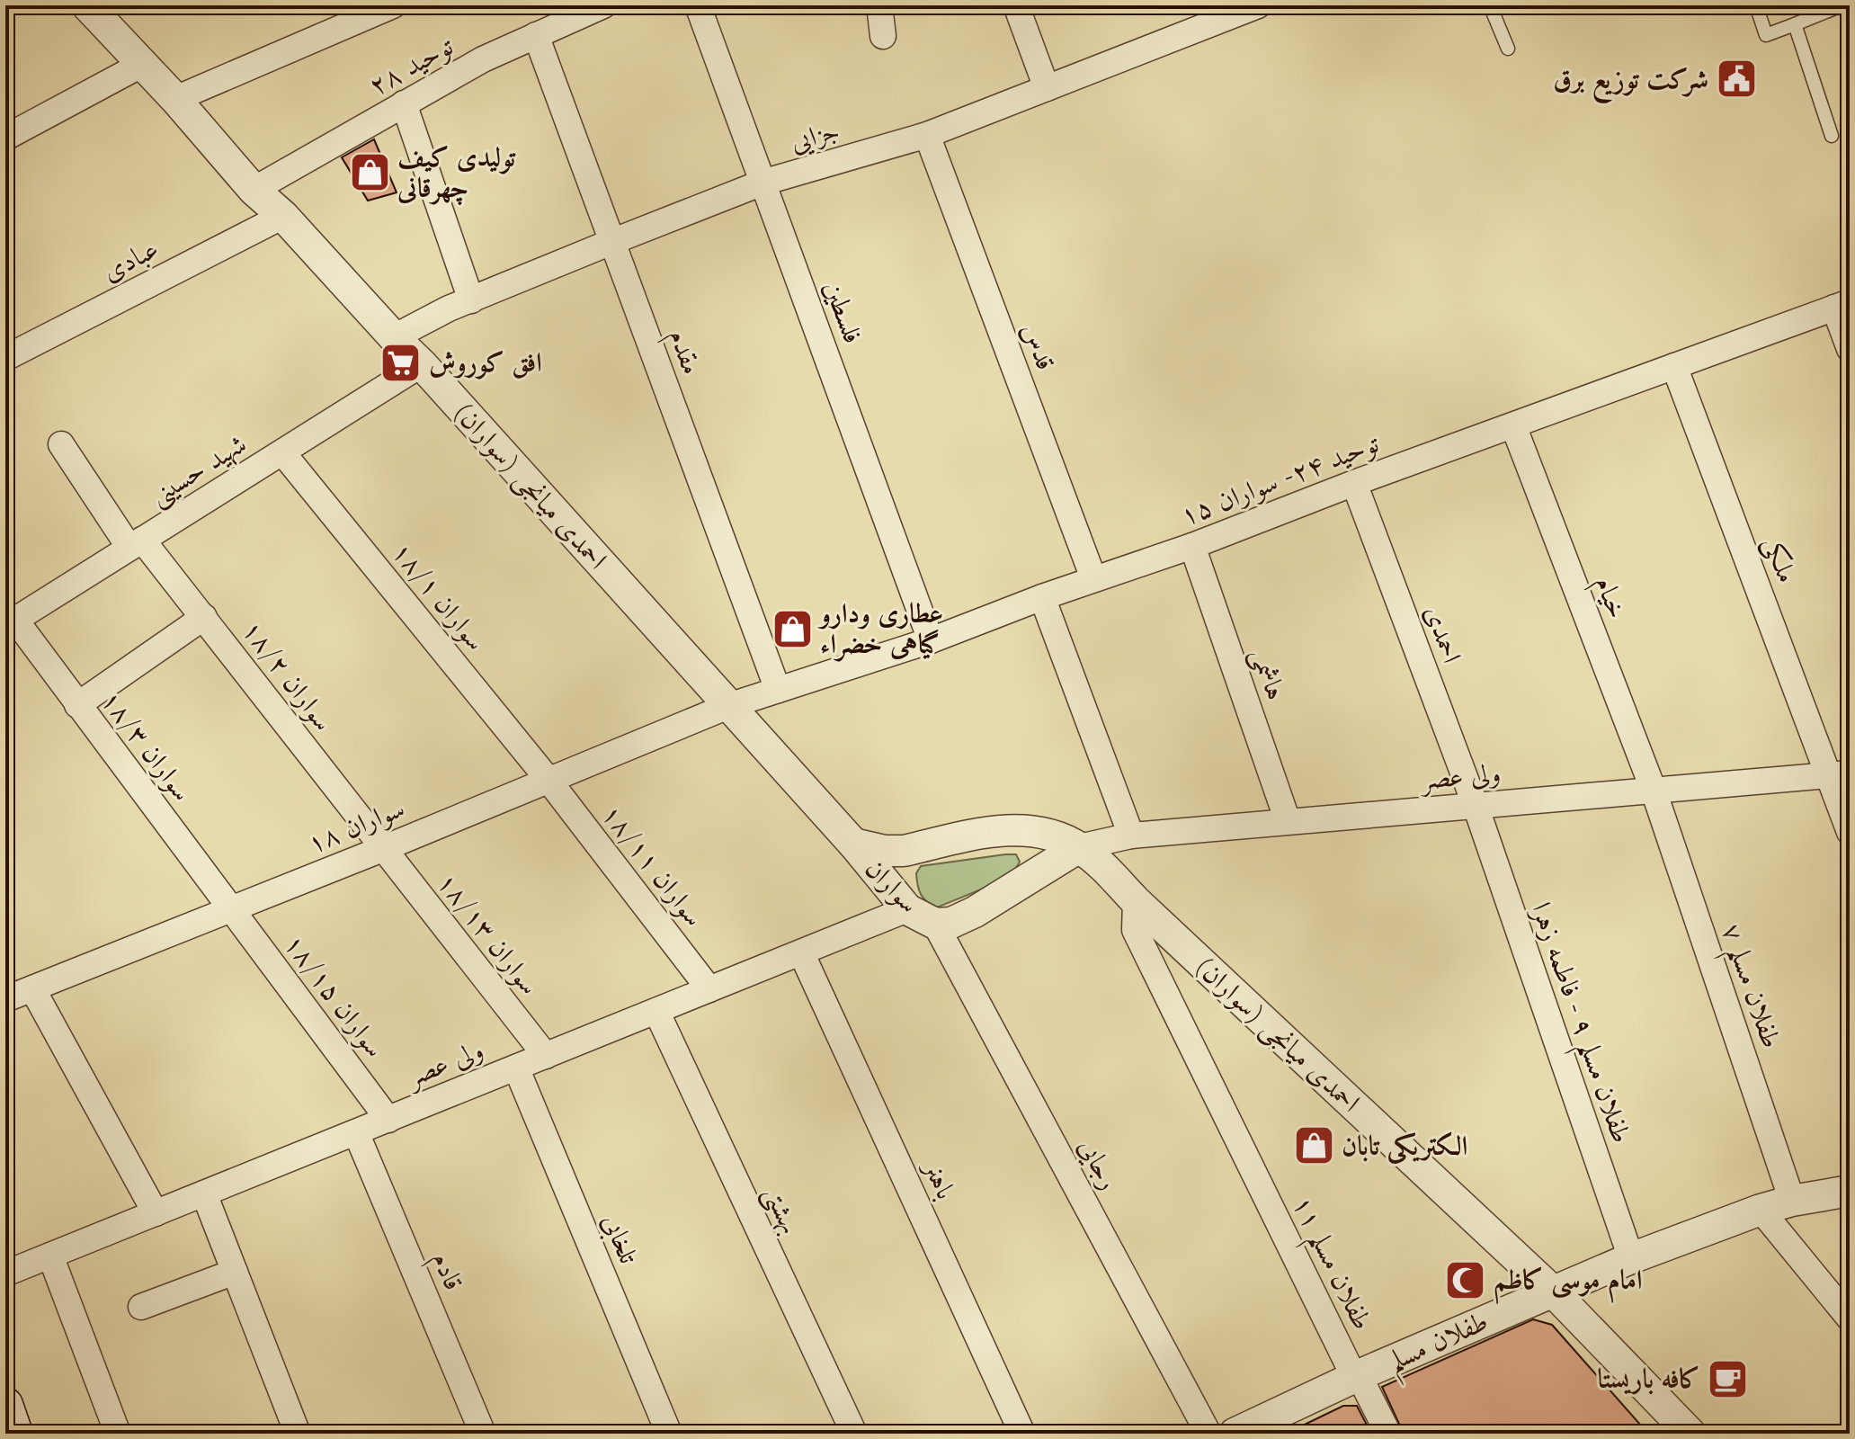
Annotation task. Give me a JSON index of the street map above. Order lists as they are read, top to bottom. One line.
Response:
{"streets":{"street":["توحید ۲۸","جزایی","عبادی","فلسطین","قدس","مقدم","شهید حسینی","توحید ۲۴- سواران ۱۵","احمدی میانجی (سواران)","ملکی","سواران ۱۸/۱","خیام","احمدی","هاشمی","سواران ۱۸/۲","سواران ۱۸/۳","ولی عصر","سواران ۱۸","سواران ۱۸/۱۱","سواران","سواران ۱۸/۱۳","طفلان مسلم ۷","سواران ۱۸/۱۵","طفلان مسلم ۹ - فاطمه زهرا","رجایی","باهنر","بهشتی","تلخابی","طفلان مسلم ۱۱","قادم","طفلان مسلم"]},"crossings":[["توحید ۲۸","مقدم"],["توحید ۲۸","احمدی میانجی (سواران)"],["جزایی","فلسطین"],["جزایی","قدس"],["جزایی","مقدم"],["جزایی","احمدی میانجی (سواران)"],["عبادی","احمدی میانجی (سواران)"],["فلسطین","توحید ۲۴- سواران ۱۵"],["قدس","توحید ۲۴- سواران ۱۵"],["مقدم","توحید ۲۴- سواران ۱۵"],["شهید حسینی","احمدی میانجی (سواران)"],["شهید حسینی","سواران ۱۸/۱"],["شهید حسینی","سواران ۱۸/۲"],["شهید حسینی","سواران ۱۸/۳"],["توحید ۲۴- سواران ۱۵","احمدی میانجی (سواران)"],["توحید ۲۴- سواران ۱۵","ملکی"],["توحید ۲۴- سواران ۱۵","خیام"],["توحید ۲۴- سواران ۱۵","احمدی"],["توحید ۲۴- سواران ۱۵","هاشمی"],["توحید ۲۴- سواران ۱۵","سواران ۱۸"],["احمدی میانجی (سواران)","ولی عصر"],["احمدی میانجی (سواران)","سواران ۱۸"],["احمدی میانجی (سواران)","سواران"],["احمدی میانجی (سواران)","طفلان مسلم ۱۱"],["احمدی میانجی (سواران)","طفلان مسلم"],["ملکی","ولی عصر"],["سواران ۱۸/۱","سواران ۱۸"],["سواران ۱۸/۱","سواران ۱۸/۱۱"],["خیام","ولی عصر"],["خیام","طفلان مسلم ۷"],["احمدی","ولی عصر"],["احمدی","طفلان مسلم ۹ - فاطمه زهرا"],["هاشمی","ولی عصر"],["سواران ۱۸/۲","سواران ۱۸"],["سواران ۱۸/۲","سواران ۱۸/۱۳"],["سواران ۱۸/۳","سواران ۱۸"],["سواران ۱۸/۳","سواران ۱۸/۱۵"],["ولی عصر","سواران ۱۸/۱۱"],["ولی عصر","سواران"],["ولی عصر","سواران ۱۸/۱۳"],["ولی عصر","طفلان مسلم ۷"],["ولی عصر","سواران ۱۸/۱۵"],["ولی عصر","طفلان مسلم ۹ - فاطمه زهرا"],["ولی عصر","باهنر"],["ولی عصر","بهشتی"],["ولی عصر","تلخابی"],["ولی عصر","قادم"],["سواران ۱۸","سواران ۱۸/۱۱"],["سواران ۱۸","سواران ۱۸/۱۳"],["سواران ۱۸","سواران ۱۸/۱۵"],["سواران","رجایی"],["طفلان مسلم ۷","طفلان مسلم"],["طفلان مسلم ۹ - فاطمه زهرا","طفلان مسلم"],["طفلان مسلم ۱۱","طفلان مسلم"]],"places":{"public building":["شرکت توزیع برق"],"shop":["تولیدی کیف چهرقانی","عطاری ودارو گیاهی خضراء","الکتریکی تابان"],"supermarket":["افق کوروش"],"mosque":["امام موسی کاظم"],"cafe":["کافه باریستا"]}}
